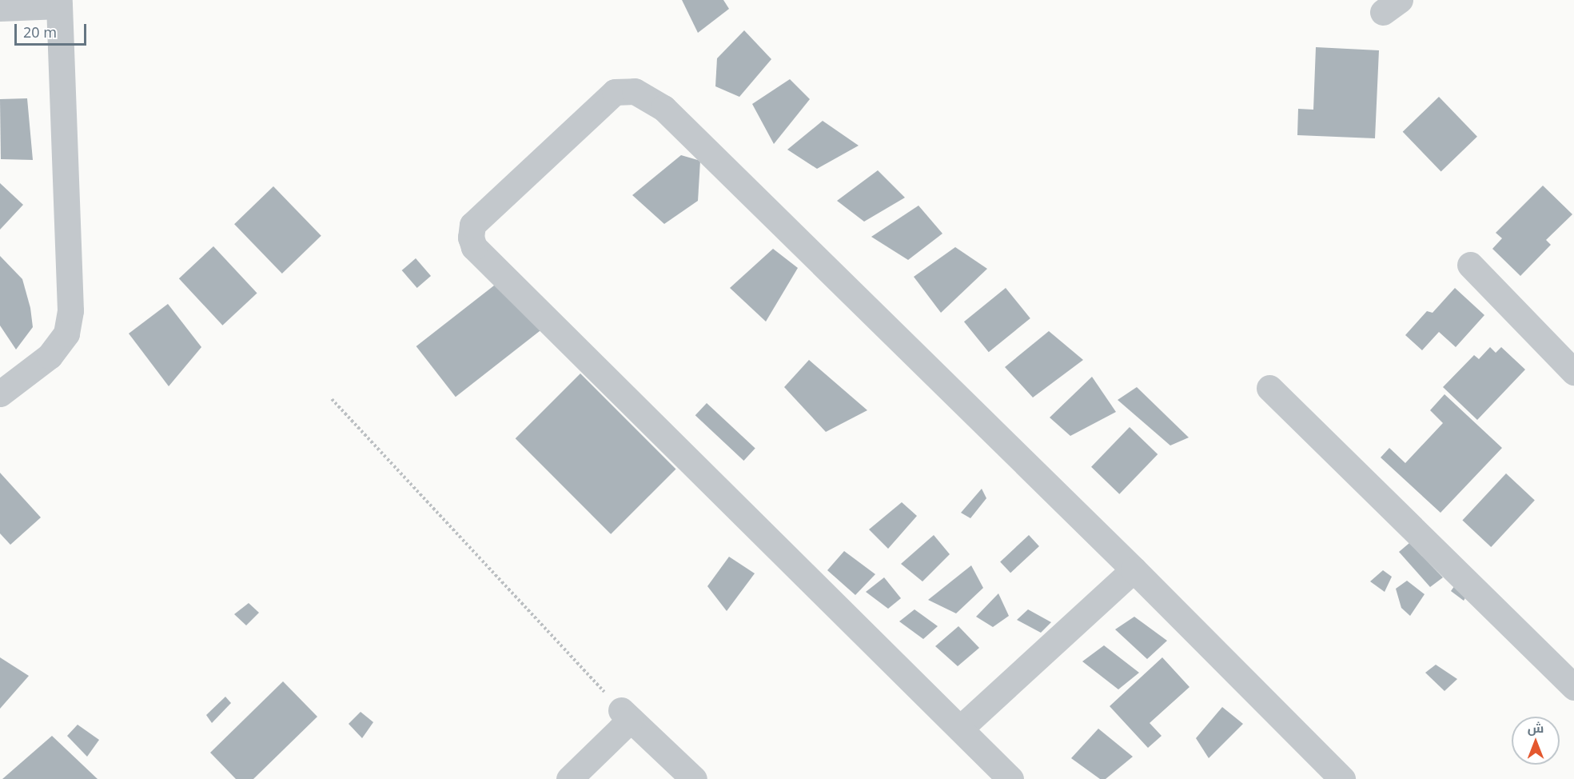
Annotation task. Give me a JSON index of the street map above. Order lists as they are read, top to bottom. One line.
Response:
{"scale_bar":"20 m","north":"top"}
